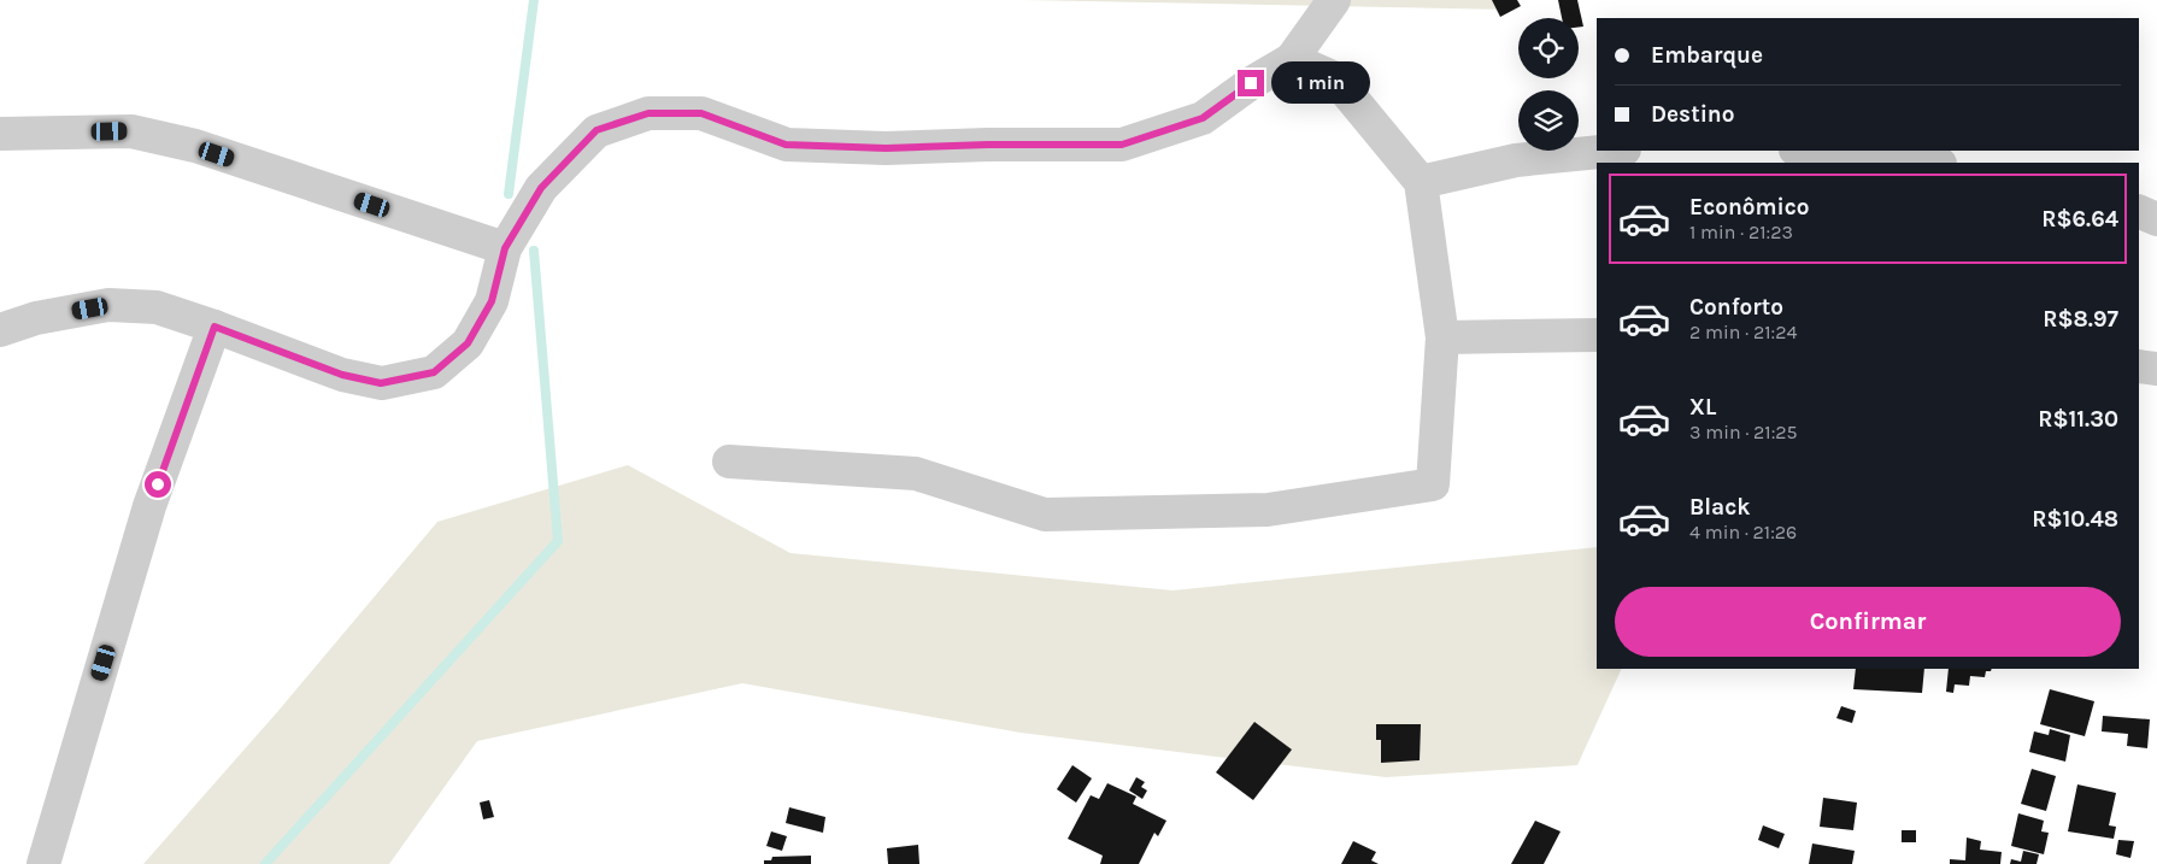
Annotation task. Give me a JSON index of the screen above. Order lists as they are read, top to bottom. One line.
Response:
{"page":{"banner":["Embarque","Destino"],"bubble":"1 min","list":[{"name":"Econômico","note":"1 min · 21:23","value":"R$6.64"},{"name":"Conforto","note":"2 min · 21:24","value":"R$8.97"},{"name":"XL","note":"3 min · 21:25","value":"R$11.30"},{"name":"Black","note":"4 min · 21:26","value":"R$10.48"}],"buttons":"Confirmar"}}
